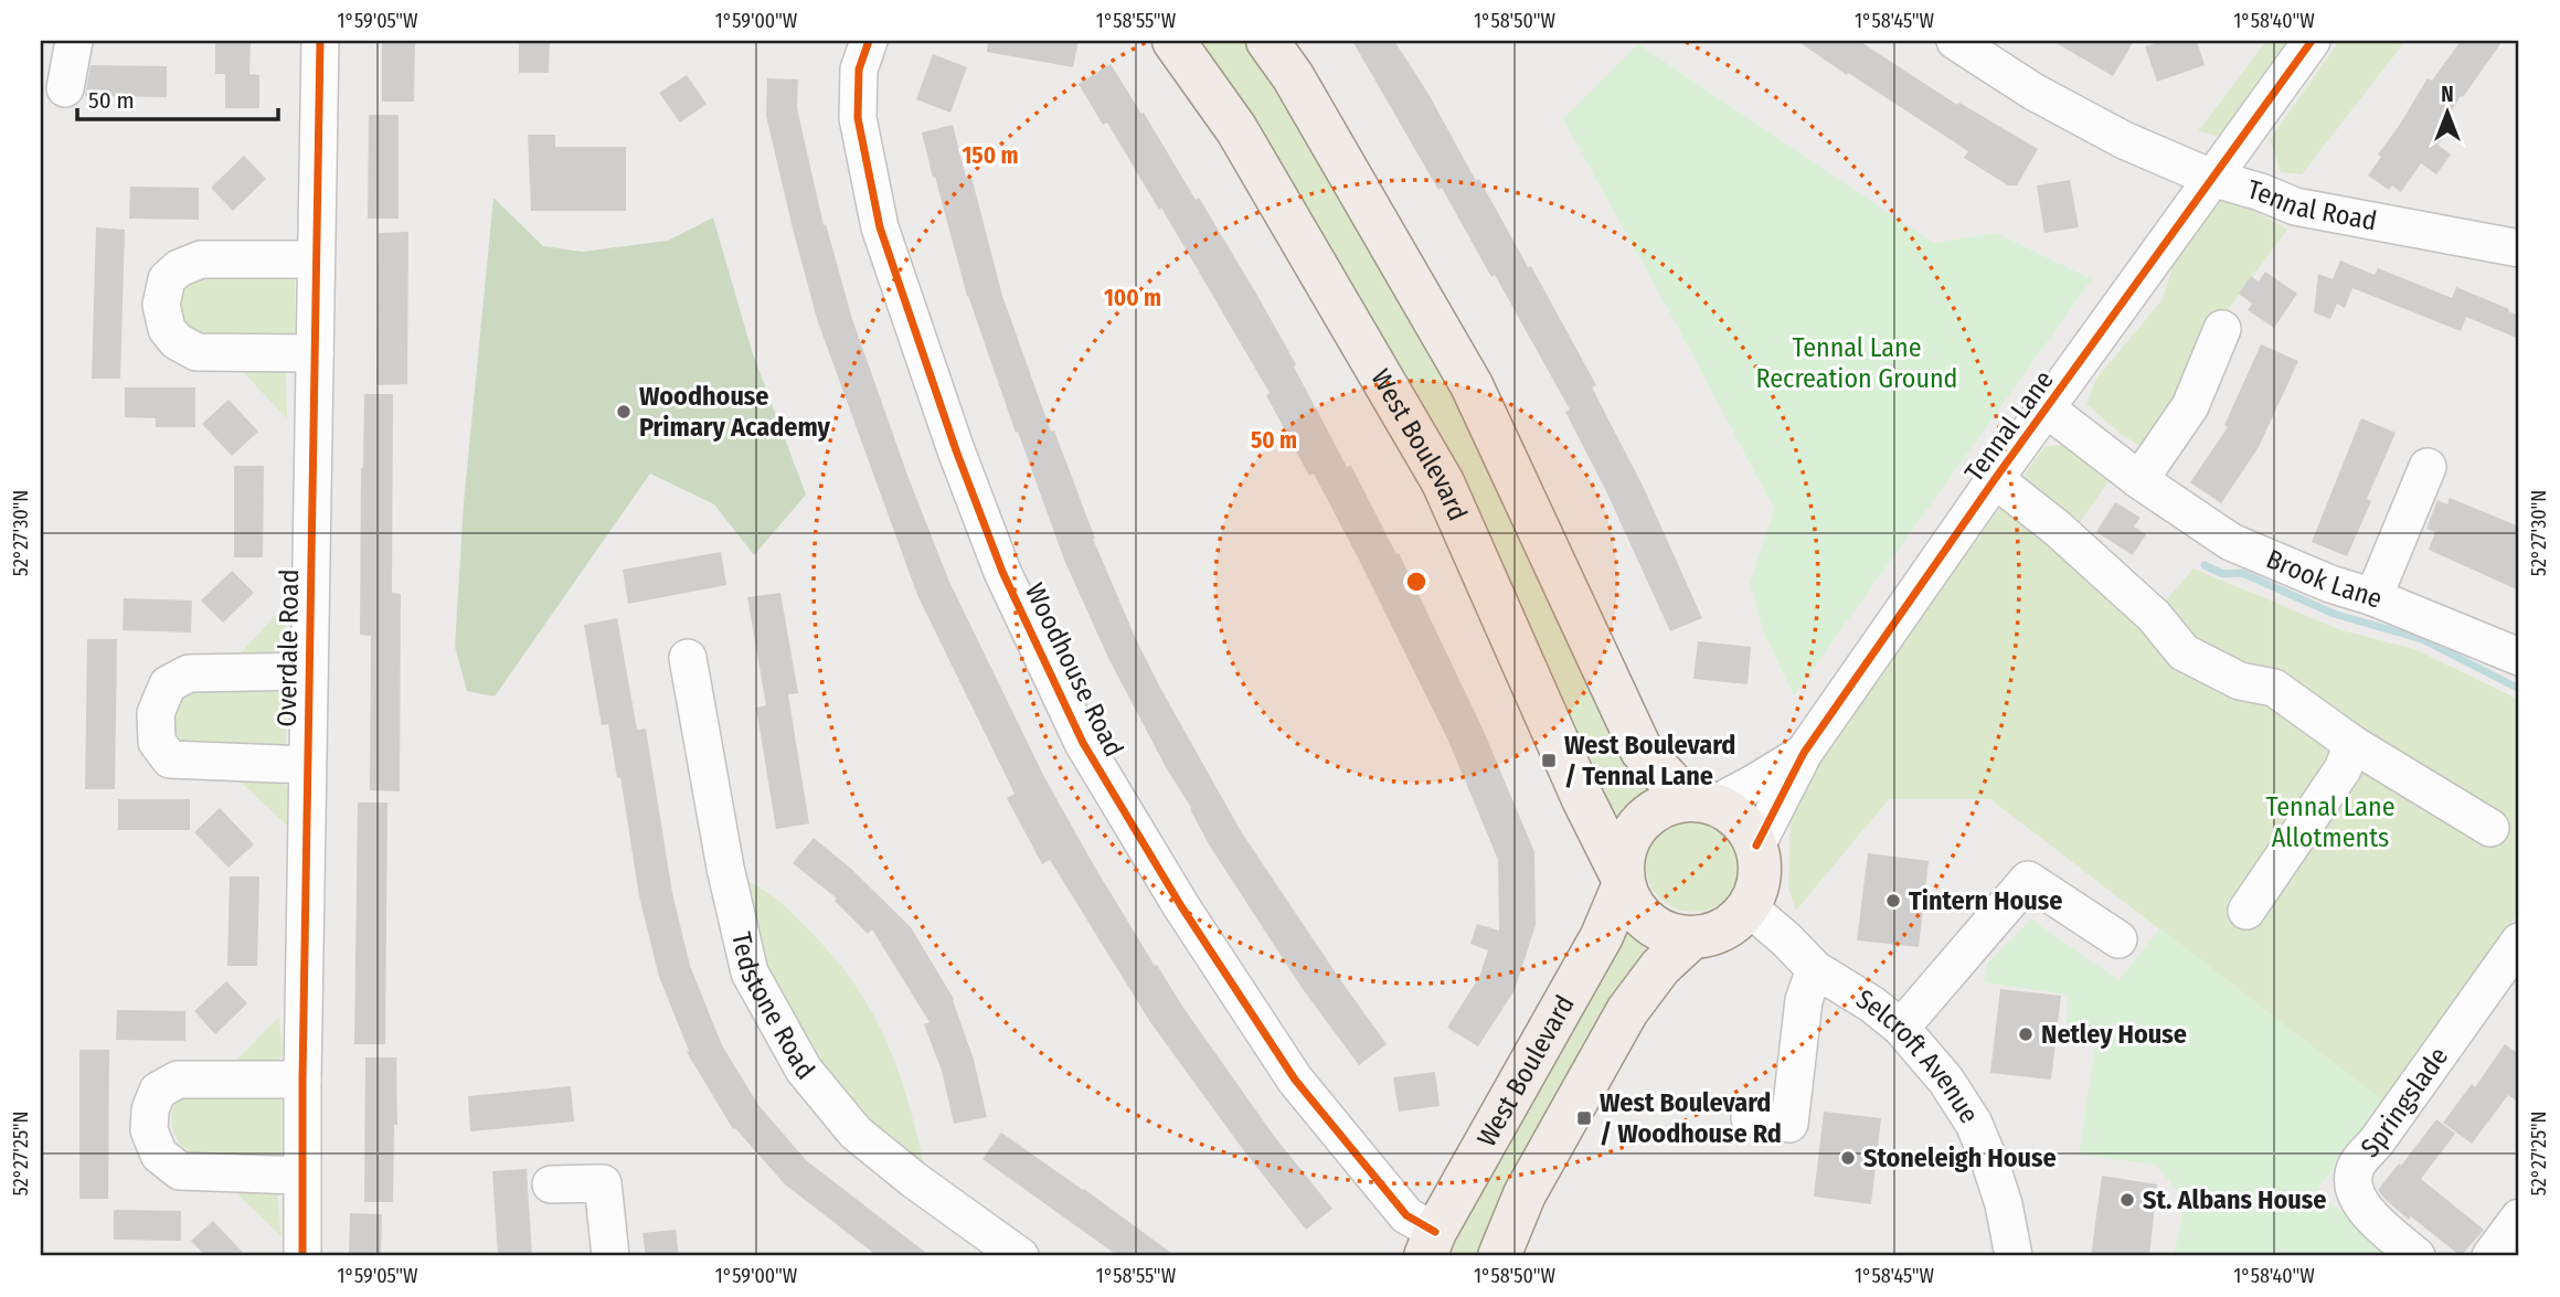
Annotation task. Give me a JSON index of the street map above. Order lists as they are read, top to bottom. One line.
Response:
{"streets":{"main road":["West Boulevard"],"street":["Tennal Road","Tennal Lane","Brook Lane","Overdale Road","Woodhouse Road","Tedstone Road","Selcroft Avenue","Springslade"]},"crossings":[["Tennal Road","Tennal Lane"],["Tennal Lane","West Boulevard"],["Tennal Lane","Brook Lane"],["Tennal Lane","Selcroft Avenue"],["West Boulevard","Woodhouse Road"],["West Boulevard","Selcroft Avenue"]],"parks":["Tennal Lane Recreation Ground","Tennal Lane Allotments"],"places":{"other":["Woodhouse Primary Academy","Tintern House","Netley House","Stoneleigh House","St. Albans House"],"transit":["West Boulevard / Tennal Lane","West Boulevard / Woodhouse Rd"]},"scale_bar":"50 m","north":"top","coordinates":["1°59'05\"W","1°59'00\"W","1°58'55\"W","1°58'50\"W","1°58'45\"W","1°58'40\"W","52°27'30\"N","52°27'25\"N"],"rings":["150 m","100 m","50 m"]}
